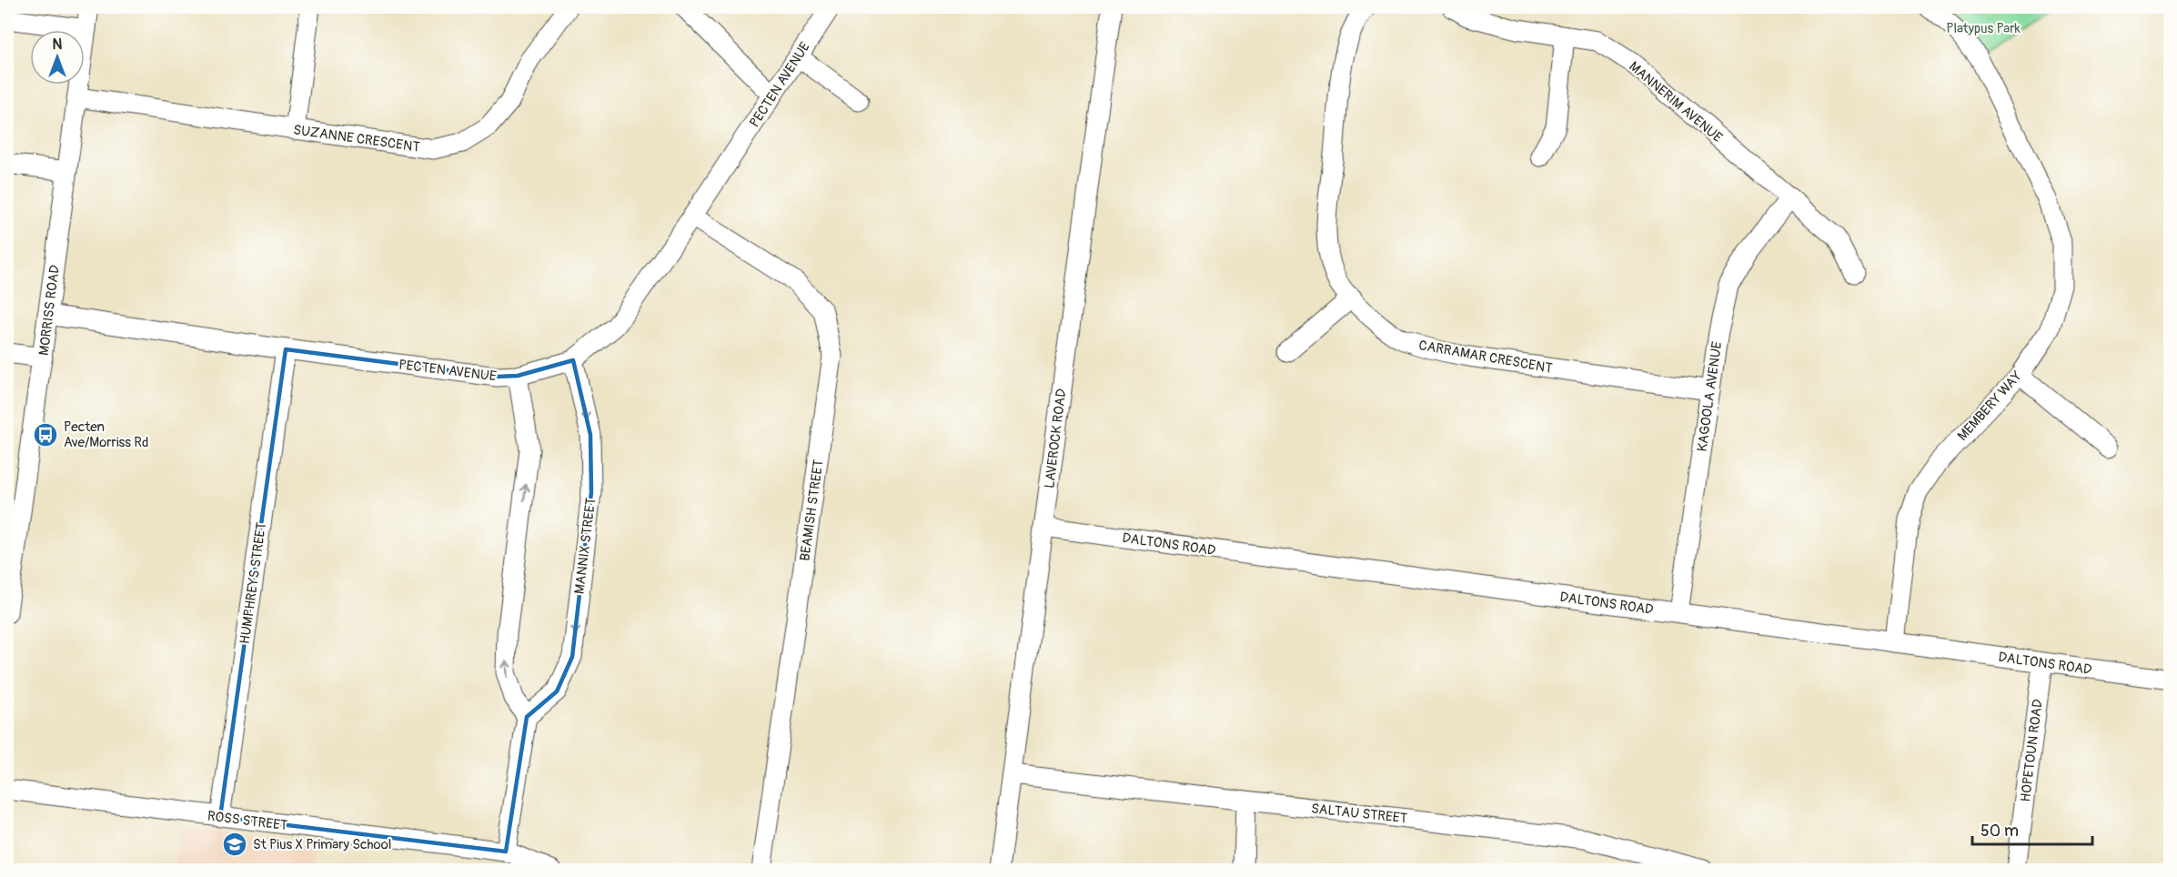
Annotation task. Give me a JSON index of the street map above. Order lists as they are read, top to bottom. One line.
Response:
{"streets":{"street":["PECTEN AVENUE","MANNERIM AVENUE","SUZANNE CRESCENT","MORRISS ROAD","CARRAMAR CRESCENT","KAGOOLA AVENUE","MEMBERY WAY","LAVEROCK ROAD","BEAMISH STREET","DALTONS ROAD","MANNIX STREET","HUMPHREYS STREET","HOPETOUN ROAD","SALTAU STREET","ROSS STREET"]},"crossings":[["PECTEN AVENUE","MORRISS ROAD"],["PECTEN AVENUE","BEAMISH STREET"],["PECTEN AVENUE","MANNIX STREET"],["PECTEN AVENUE","HUMPHREYS STREET"],["MANNERIM AVENUE","KAGOOLA AVENUE"],["SUZANNE CRESCENT","MORRISS ROAD"],["CARRAMAR CRESCENT","KAGOOLA AVENUE"],["KAGOOLA AVENUE","DALTONS ROAD"],["MEMBERY WAY","DALTONS ROAD"],["LAVEROCK ROAD","DALTONS ROAD"],["LAVEROCK ROAD","SALTAU STREET"],["DALTONS ROAD","HOPETOUN ROAD"],["HUMPHREYS STREET","ROSS STREET"]],"parks":["Platypus Park"],"places":{"bus stop":["Pecten Ave/Morriss Rd"],"school or university":["St Pius X Primary School"]},"scale_bar":"50 m","north":"top"}
